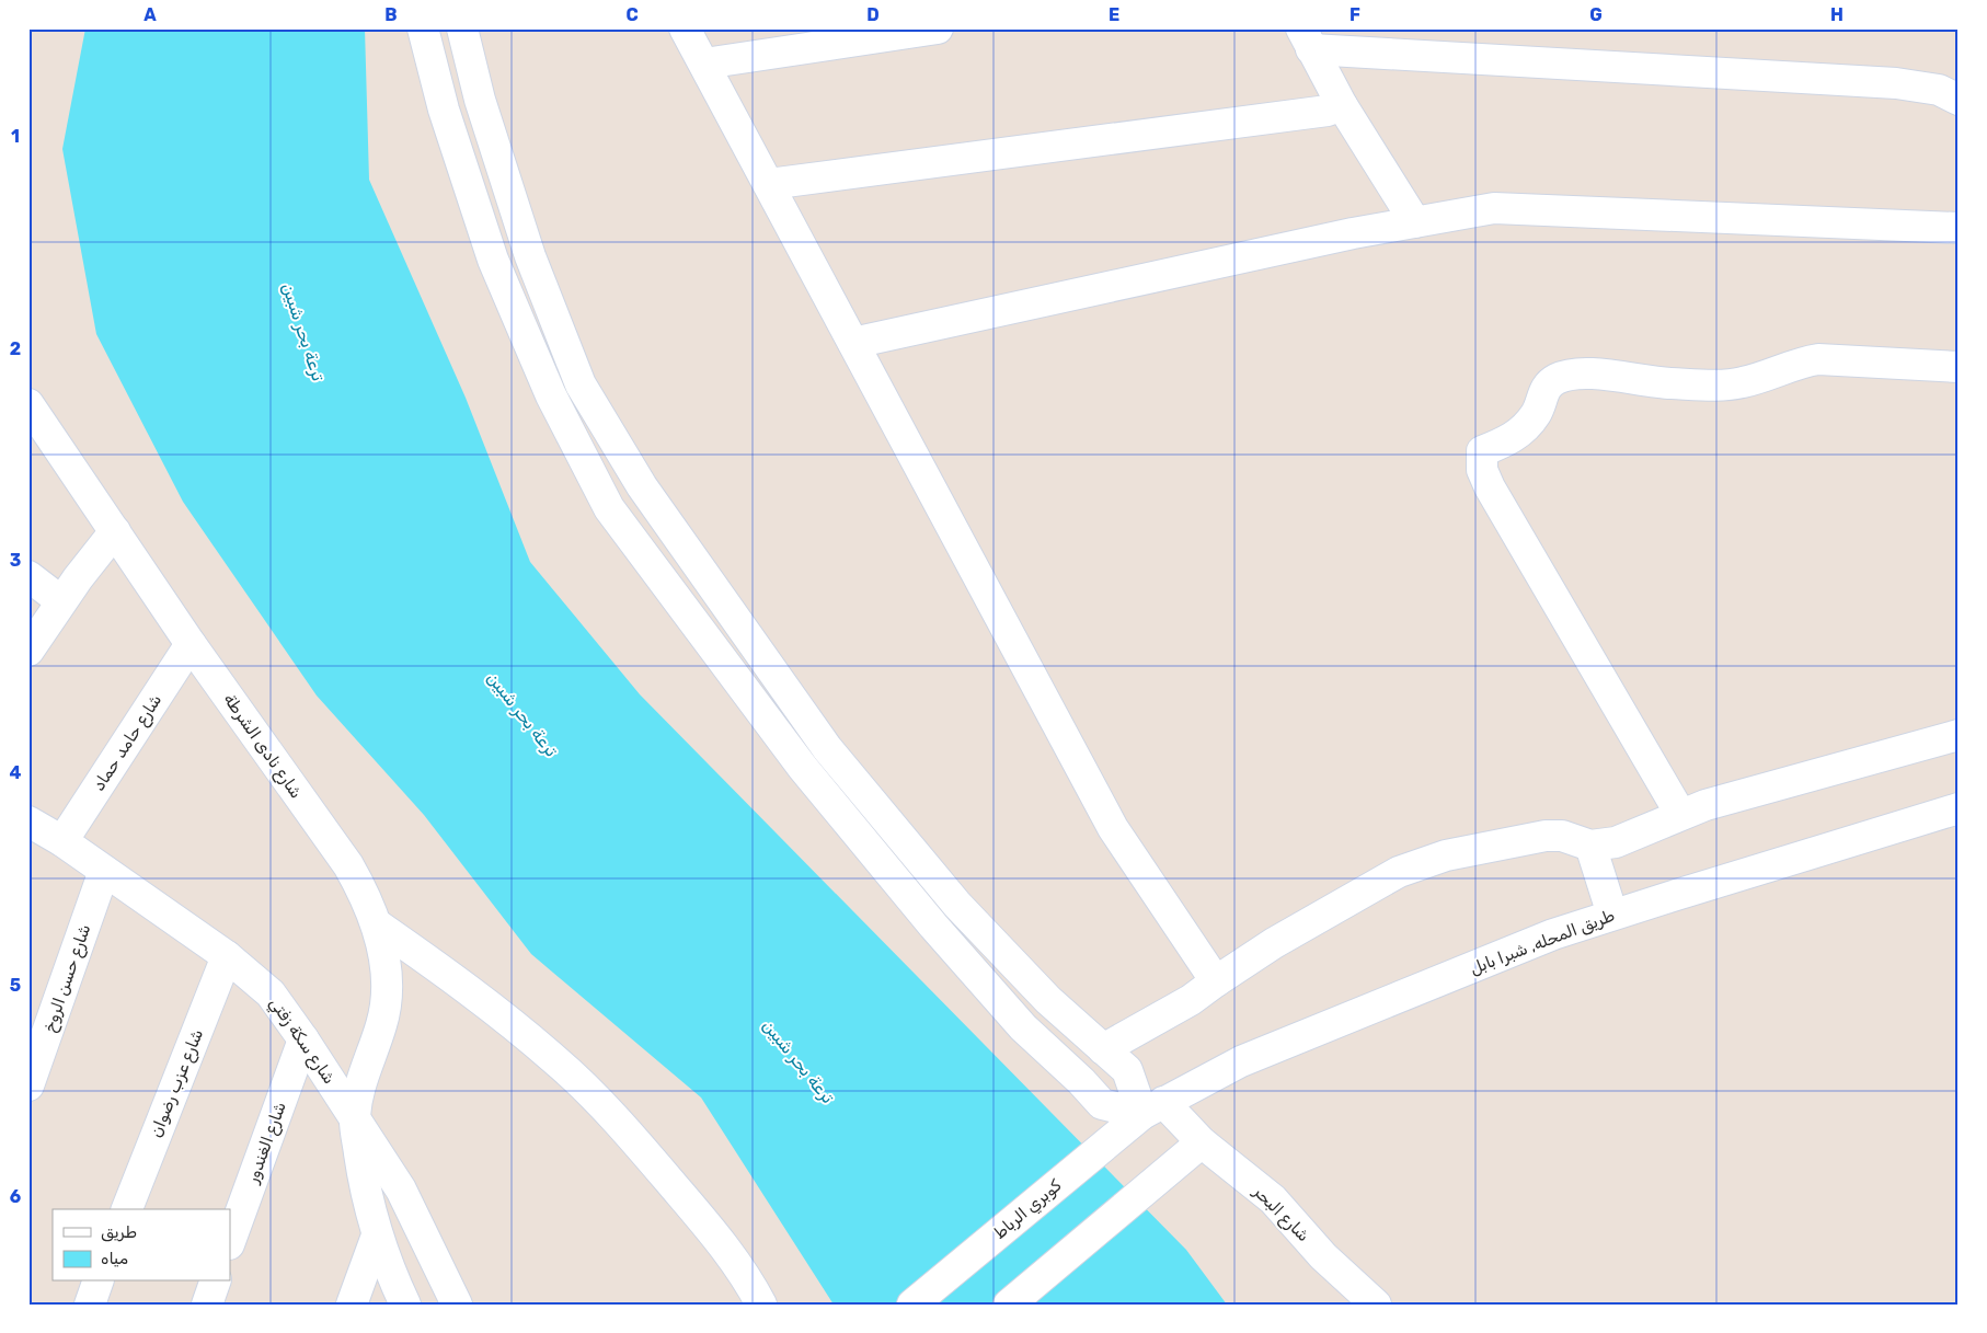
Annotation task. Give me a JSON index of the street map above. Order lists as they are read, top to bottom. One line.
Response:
{"streets":{"street":["شارع حامد حماد","شارع نادى الشرطة","طريق المحله, شبرا بابل","شارع حسن الروخ","شارع سكة زفتي","شارع عزب رضوان","شارع الغندور","كوبري الرباط","شارع البحر"]},"crossings":[["شارع حامد حماد","شارع نادى الشرطة"],["شارع حامد حماد","شارع سكة زفتي"],["شارع نادى الشرطة","شارع سكة زفتي"],["طريق المحله, شبرا بابل","كوبري الرباط"],["طريق المحله, شبرا بابل","شارع البحر"],["شارع حسن الروخ","شارع سكة زفتي"],["شارع سكة زفتي","شارع عزب رضوان"],["شارع سكة زفتي","شارع الغندور"],["كوبري الرباط","شارع البحر"]],"water":["ترعة بحر شبين"],"legend":["طريق","مياه"],"grid":{"columns":["A","B","C","D","E","F","G","H"],"rows":["1","2","3","4","5","6"]}}
